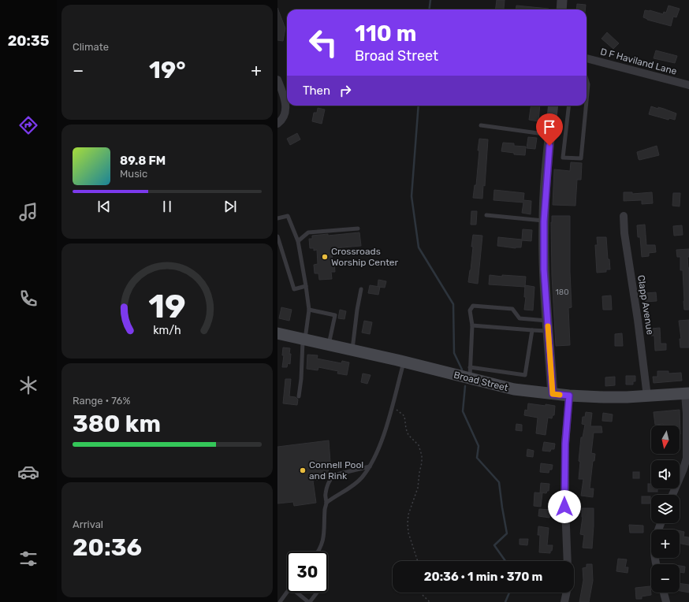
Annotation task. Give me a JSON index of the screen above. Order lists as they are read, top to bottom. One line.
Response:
{"streets":{"main road":["Broad Street"],"street":["D F Haviland Lane","Clapp Avenue"]},"crossings":[["Clapp Avenue","Broad Street"]],"places":["Crossroads Worship Center","Connell Pool and Rink"],"house_numbers":["180"],"north":"bottom","page":{"tabs":"20:35","tile":["Climate",["Range · 76%","380 km"],["Arrival","20:36"]],"turn":["110 m","Broad Street"],"heat":["−","19°","+"],"then":"Then","song":["89.8 FM","Music"],"map_buttons":["+","−"],"limit":"30","trip":"20:36 · 1 min · 370 m","gauge":["19","km/h"]}}
